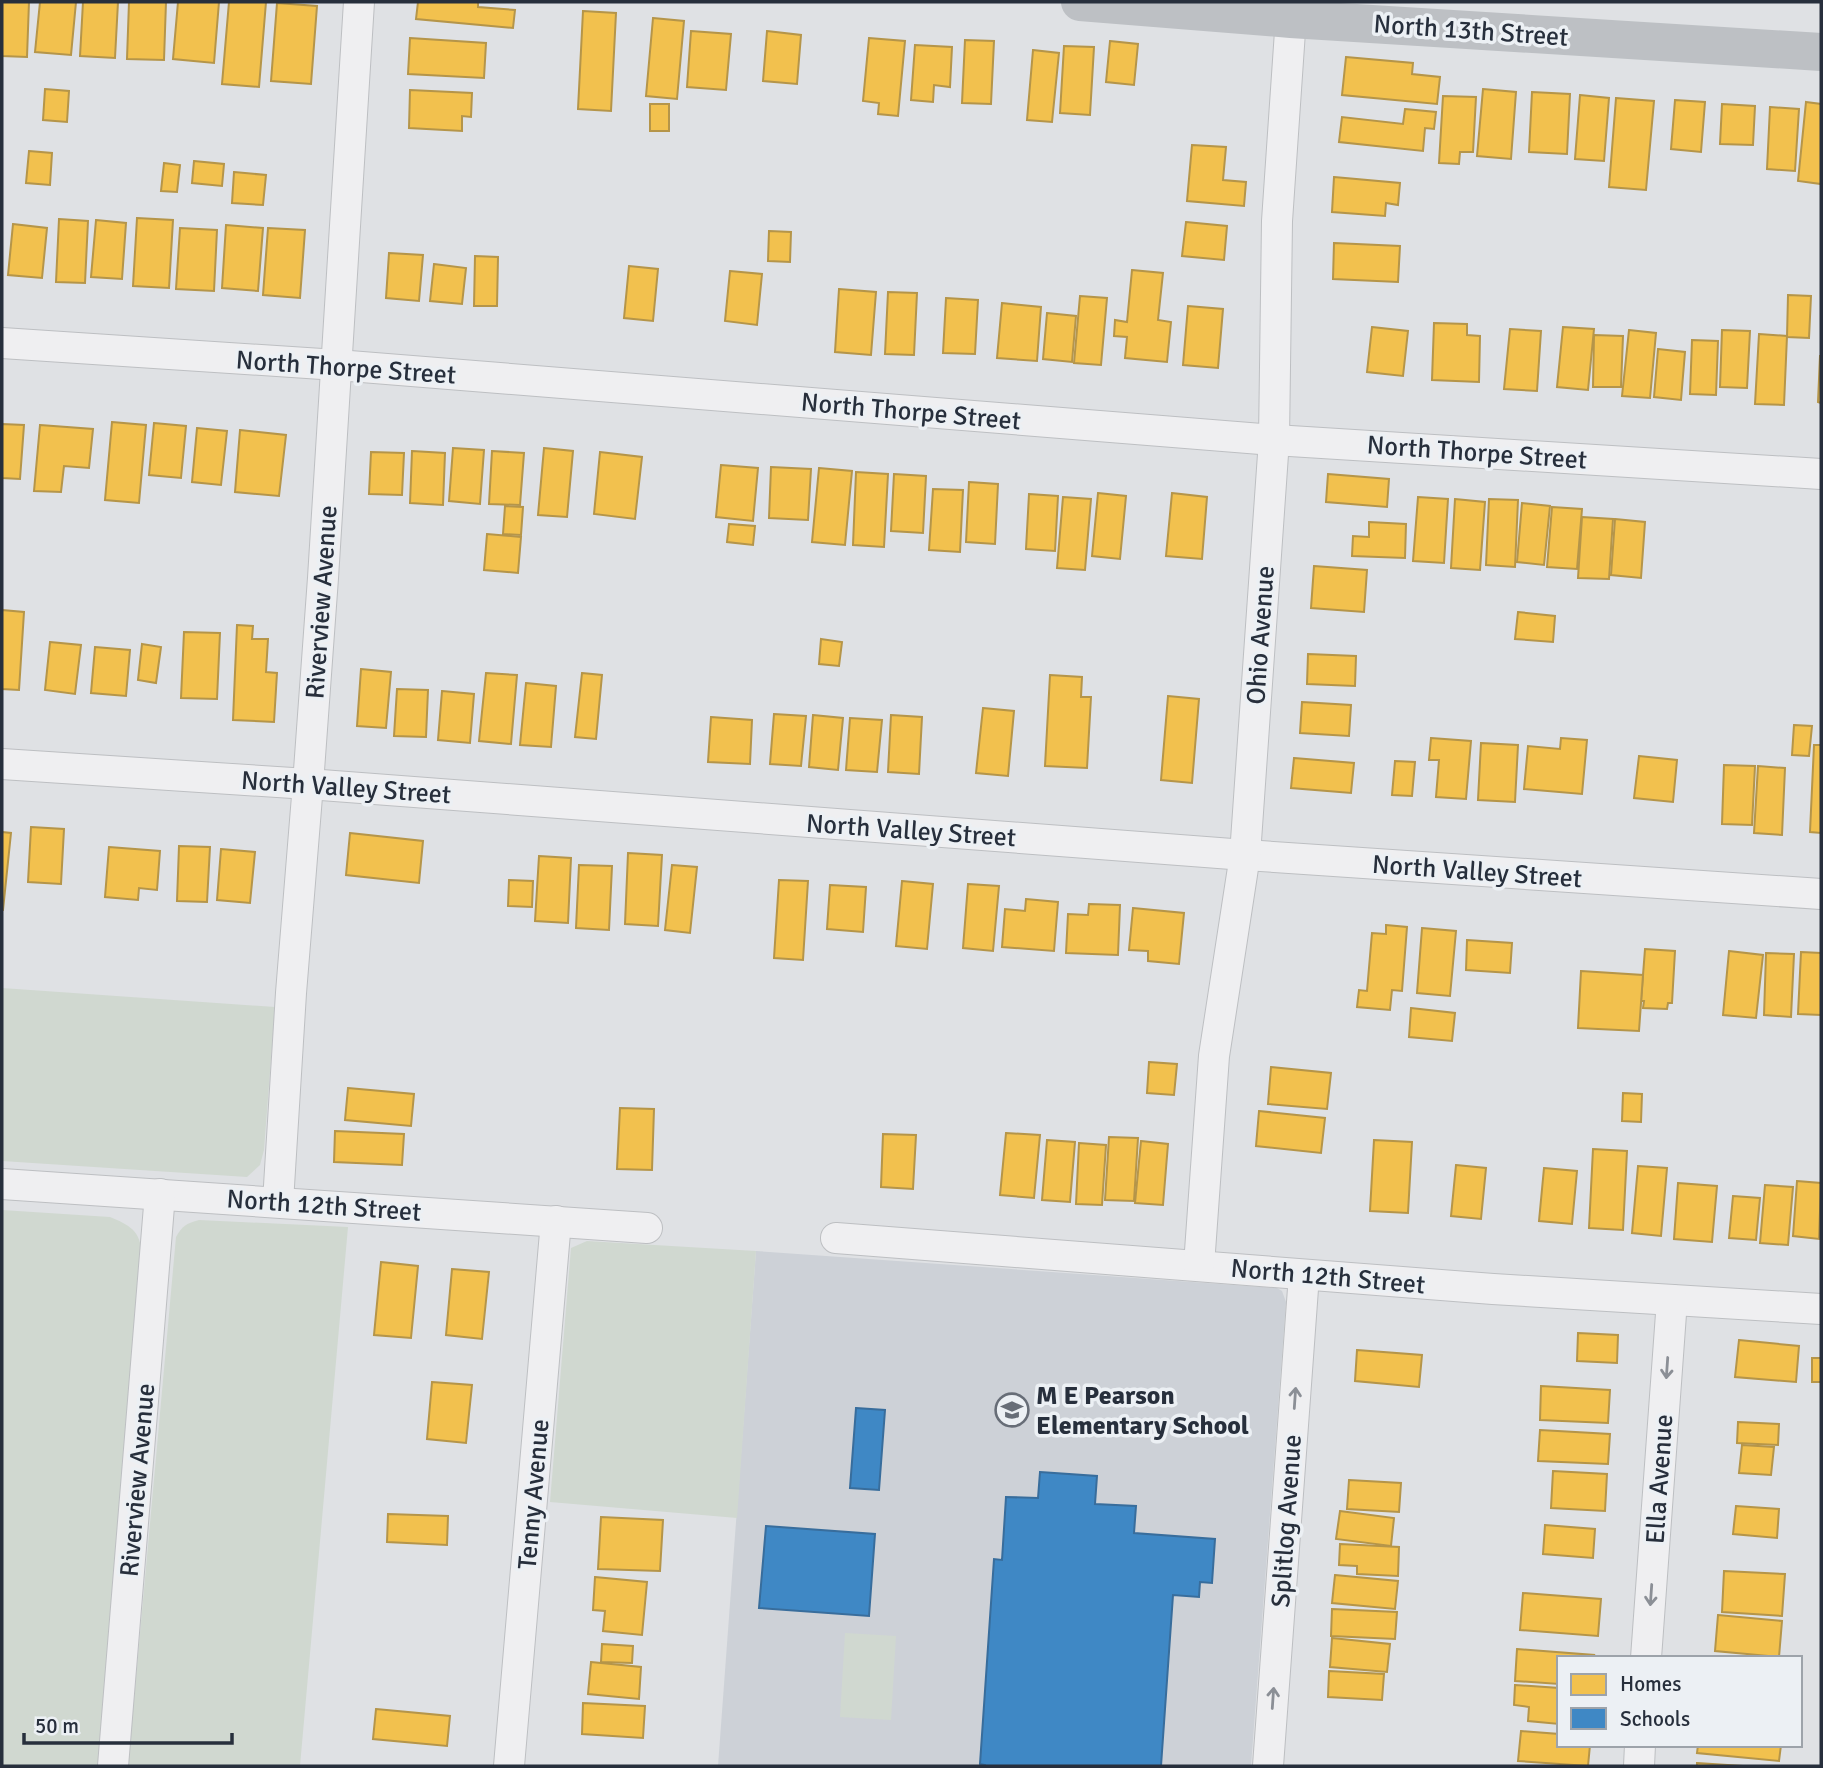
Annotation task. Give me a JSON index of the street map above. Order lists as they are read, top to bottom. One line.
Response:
{"streets":{"street":["North 13th Street","North Thorpe Street","Riverview Avenue","Ohio Avenue","North Valley Street","North 12th Street","Ella Avenue","Tenny Avenue","Splitlog Avenue"]},"crossings":[["North 13th Street","Ohio Avenue"],["North Thorpe Street","Riverview Avenue"],["North Thorpe Street","Ohio Avenue"],["Riverview Avenue","North Valley Street"],["Riverview Avenue","North 12th Street"],["Ohio Avenue","North Valley Street"],["Ohio Avenue","North 12th Street"],["North 12th Street","Ella Avenue"],["North 12th Street","Tenny Avenue"],["North 12th Street","Splitlog Avenue"]],"one_way":["Ella Avenue","Splitlog Avenue"],"places":{"school or university":["M E Pearson Elementary School"]},"legend":["Homes","Schools"],"scale_bar":"50 m"}
